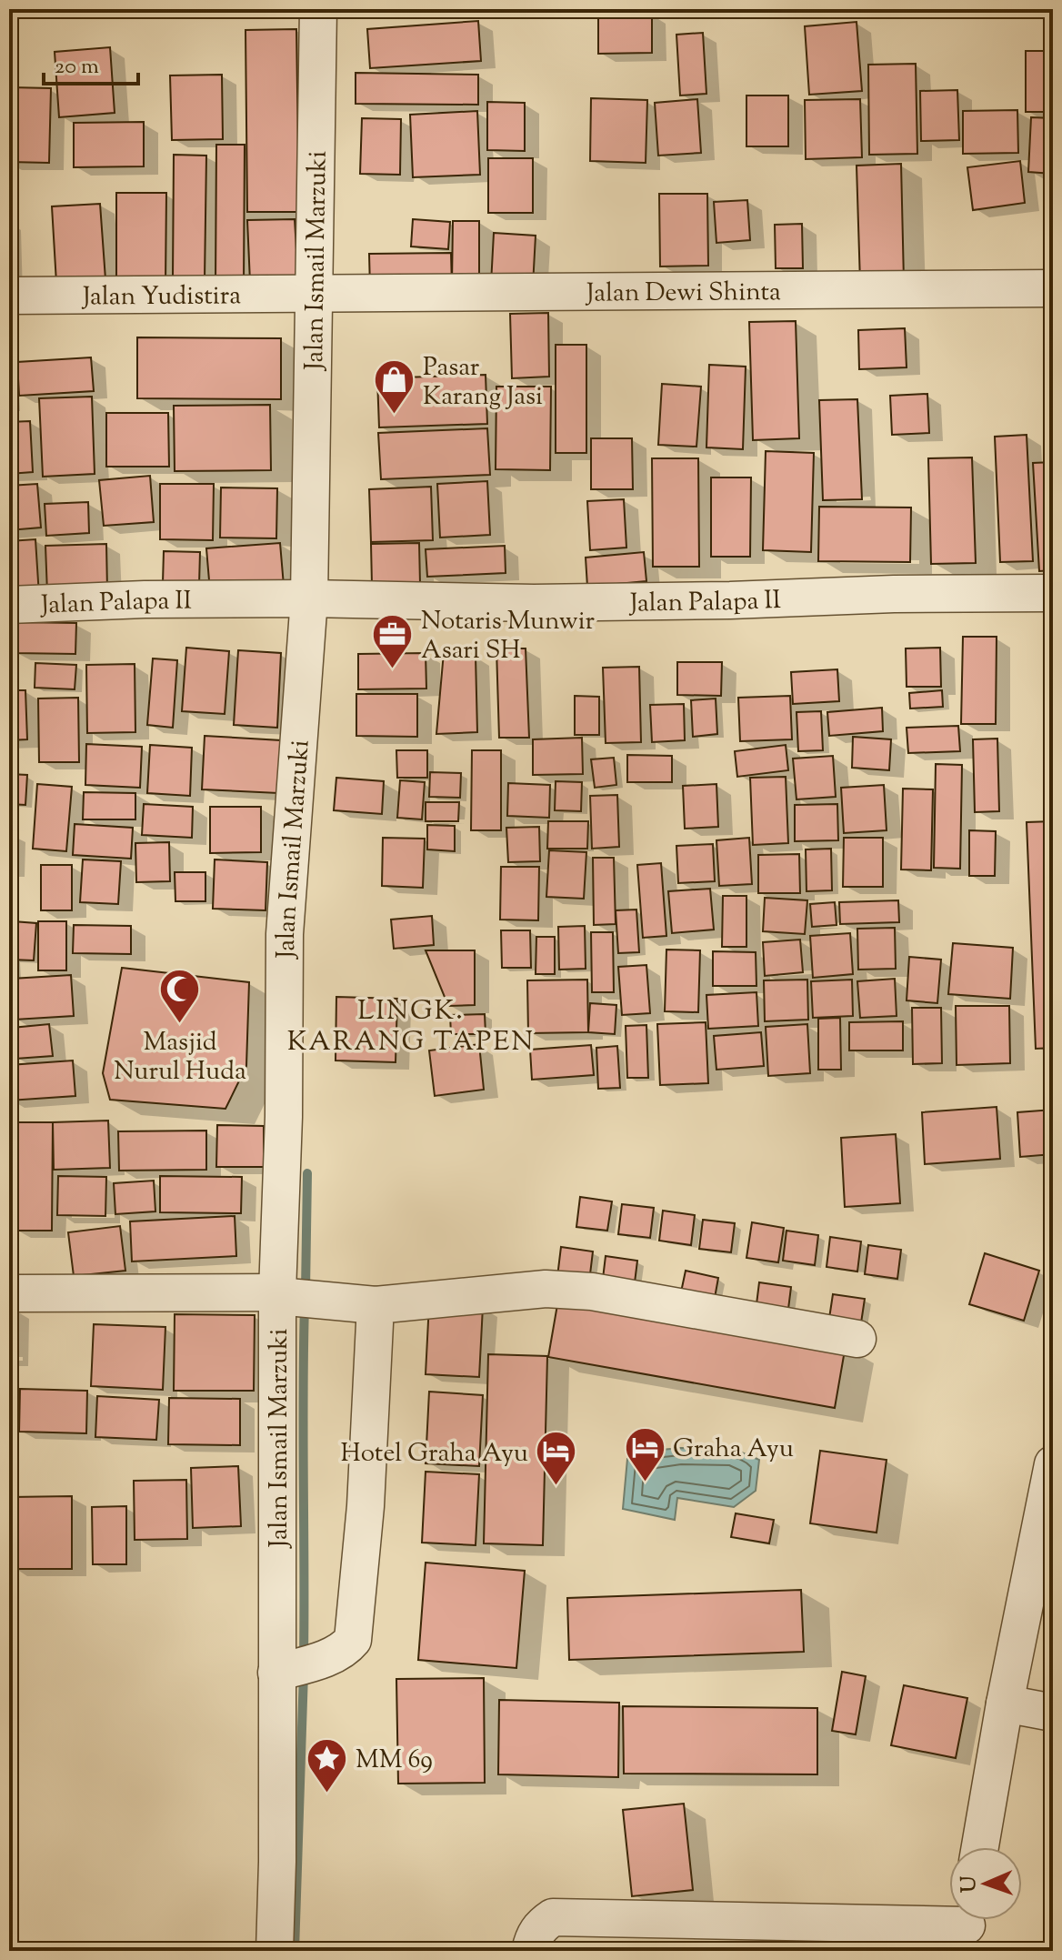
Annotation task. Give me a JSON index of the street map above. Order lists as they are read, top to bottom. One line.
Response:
{"streets":{"street":["Jalan Ismail Marzuki","Jalan Dewi Shinta","Jalan Yudistira","Jalan Palapa II"]},"crossings":[["Jalan Ismail Marzuki","Jalan Dewi Shinta"],["Jalan Ismail Marzuki","Jalan Yudistira"],["Jalan Ismail Marzuki","Jalan Palapa II"],["Jalan Dewi Shinta","Jalan Yudistira"]],"districts":["LINGK. KARANG TAPEN"],"places":{"shop":["Pasar Karang Jasi"],"office":["Notaris Munwir Asari SH"],"mosque":["Masjid Nurul Huda"],"hotel":["Graha Ayu","Hotel Graha Ayu"],"place":["MM 69"]},"scale_bar":"20 m","north":"left"}
